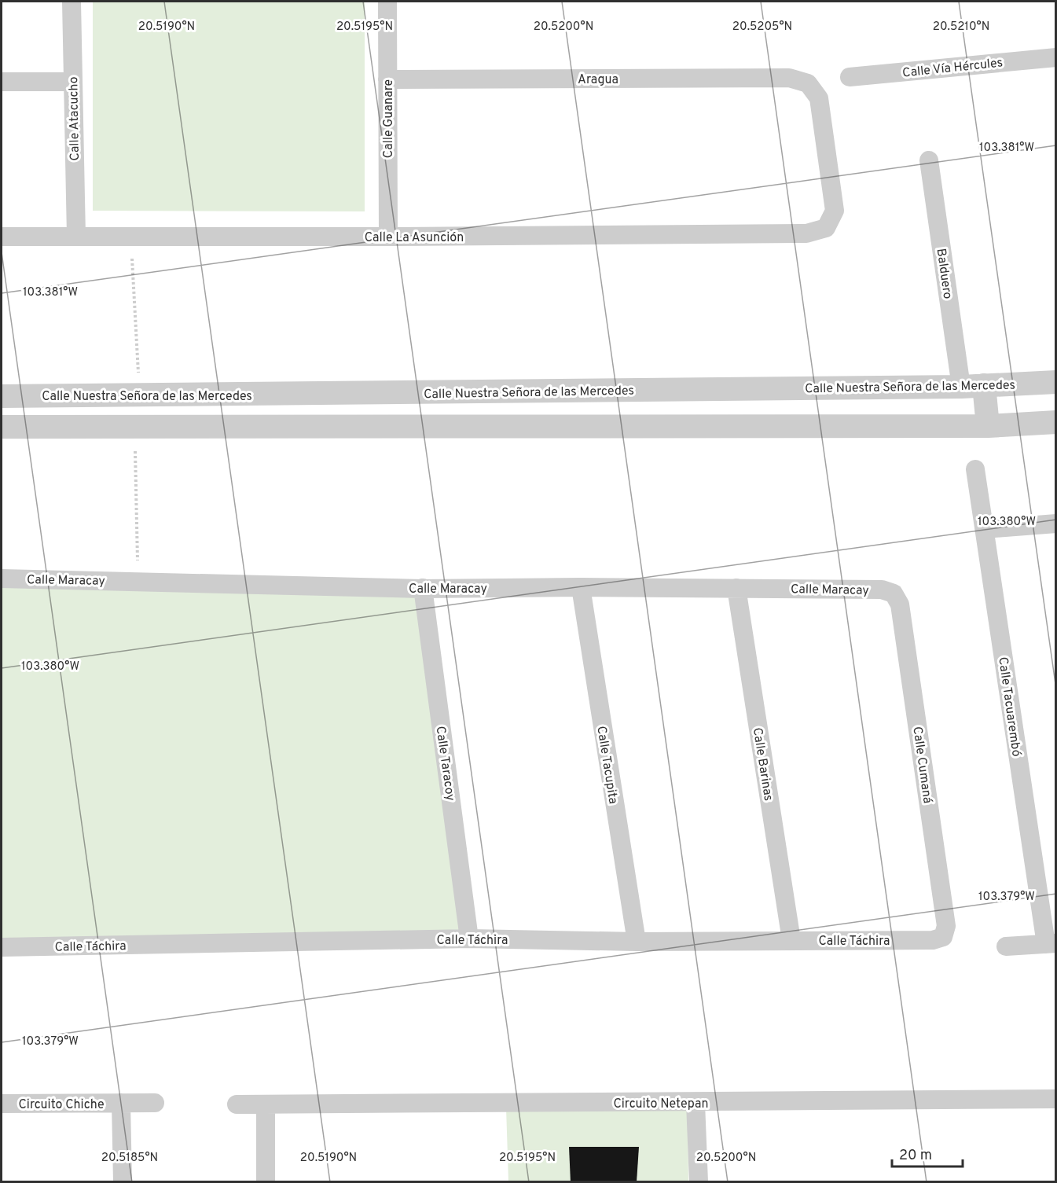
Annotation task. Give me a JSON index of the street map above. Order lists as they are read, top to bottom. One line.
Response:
{"streets":{"street":["Calle Vía Hércules","Aragua","Calle Atacucho","Calle Guanare","Calle La Asunción","Balduero","Calle Nuestra Señora de las Mercedes","Calle Maracay","Calle Tacuarembó","Calle Taracoy","Calle Barinas","Calle Tacupita","Calle Cumaná","Calle Táchira","Circuito Netepan","Circuito Chiche"]},"crossings":[["Aragua","Calle Guanare"],["Aragua","Calle La Asunción"],["Calle Atacucho","Calle La Asunción"],["Calle Guanare","Calle La Asunción"],["Balduero","Calle Nuestra Señora de las Mercedes"],["Calle Maracay","Calle Taracoy"],["Calle Maracay","Calle Barinas"],["Calle Maracay","Calle Tacupita"],["Calle Maracay","Calle Cumaná"],["Calle Taracoy","Calle Táchira"],["Calle Barinas","Calle Táchira"],["Calle Tacupita","Calle Táchira"],["Calle Cumaná","Calle Táchira"]],"scale_bar":"20 m","coordinates":["20.5190°N","20.5195°N","20.5200°N","20.5205°N","20.5210°N","103.381°W","103.380°W","103.379°W","20.5185°N"]}
